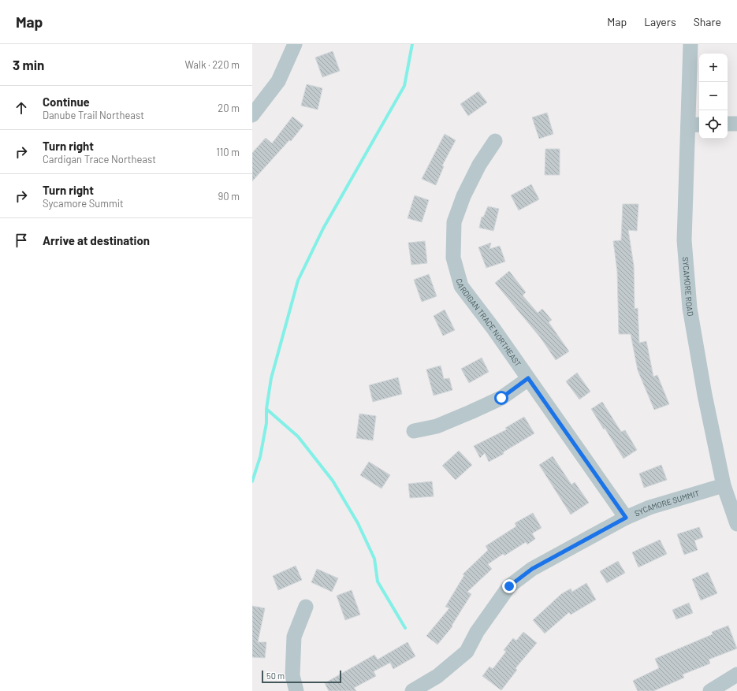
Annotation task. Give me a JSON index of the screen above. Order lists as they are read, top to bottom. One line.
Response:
{"streets":{"street":["SYCAMORE ROAD","CARDIGAN TRACE NORTHEAST","SYCAMORE SUMMIT"]},"crossings":[["SYCAMORE ROAD","SYCAMORE SUMMIT"],["CARDIGAN TRACE NORTHEAST","SYCAMORE SUMMIT"]],"scale_bar":"50 m","page":{"header":"Map","nav":["Map","Layers","Share"],"heading":["3 min","Walk · 220 m"],"map_buttons":["+","−"],"list":[["Continue","Danube Trail Northeast","20 m"],["Turn right","Cardigan Trace Northeast","110 m"],["Turn right","Sycamore Summit","90 m"],"Arrive at destination"],"scale":"50 m"}}
